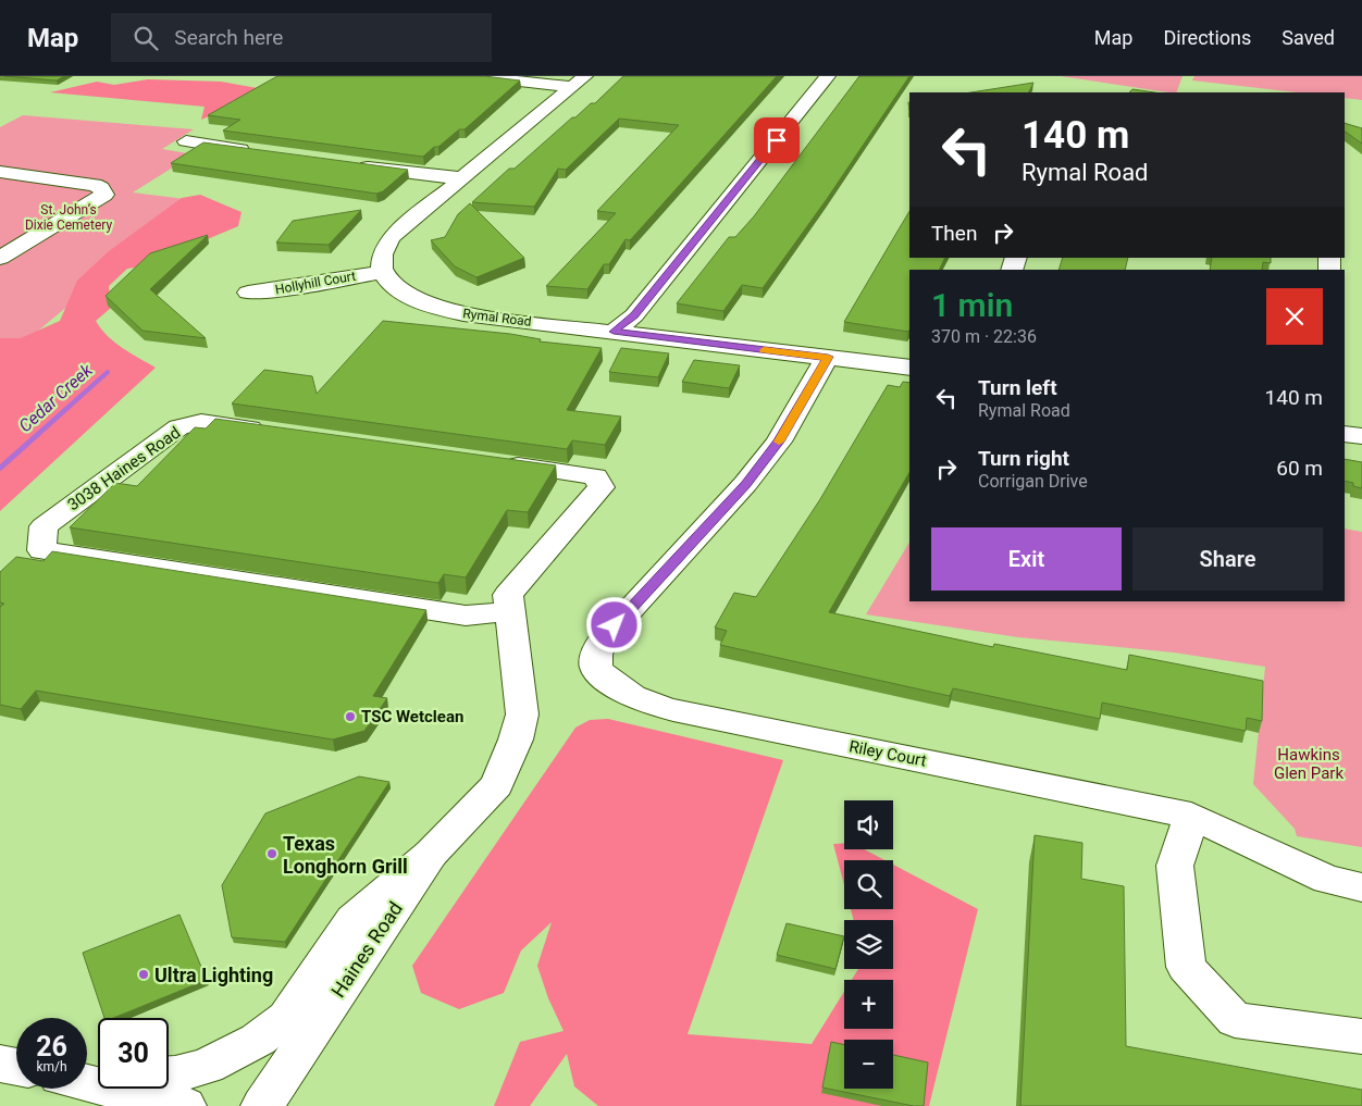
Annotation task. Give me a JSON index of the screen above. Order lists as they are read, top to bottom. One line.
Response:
{"streets":{"street":["Hollyhill Court","Rymal Road","3038 Haines Road","Riley Court","Haines Road"]},"crossings":[["Hollyhill Court","Rymal Road"],["Rymal Road","Riley Court"],["3038 Haines Road","Haines Road"]],"water":["Cedar Creek"],"parks":["St. John’s Dixie Cemetery","Hawkins Glen Park"],"places":["TSC Wetclean","Texas Longhorn Grill","Ultra Lighting"],"page":{"header":"Map","search":"Search here","nav":["Map","Directions","Saved"],"turn":["140 m","Rymal Road"],"then":"Then","heading":["1 min","370 m · 22:36"],"list":[{"name":"Turn left","note":"Rymal Road","value":"140 m"},{"name":"Turn right","note":"Corrigan Drive","value":"60 m"}],"buttons":["Exit","Share"],"map_buttons":["+","−"],"speed":"26 km/h","limit":"30"}}
